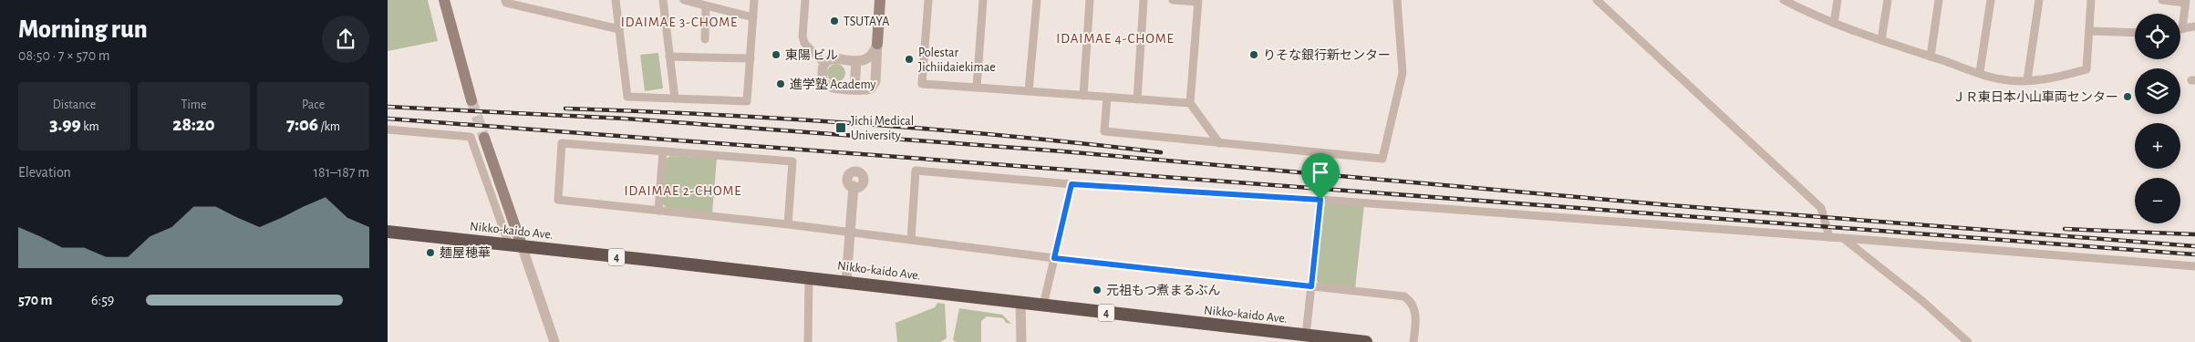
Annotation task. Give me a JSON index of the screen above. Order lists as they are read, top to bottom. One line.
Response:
{"streets":{"highway":["Nikko-kaido Ave.","4"]},"districts":["IDAIMAE 3-CHOME","IDAIMAE 4-CHOME","IDAIMAE 2-CHOME"],"places":{"other":["TSUTAYA","東陽 ビル","りそな銀行新センター","Polestar Jichiidaiekimae","進学塾 Academy","ＪＲ東日本小山車両センター","麺屋穂華","元祖もつ煮まるぶん"],"transit":["Jichi Medical University"]},"page":{"heading":["Morning run","08:50 · 7 × 570 m"],"map_buttons":["+","−"],"stats":[["Distance","3.99 km"],["Time","28:20"],["Pace","7:06 /km"]],"chart":["Elevation","181–187 m"],"list":[{"name":"570 m","note":"6:59"}]}}
